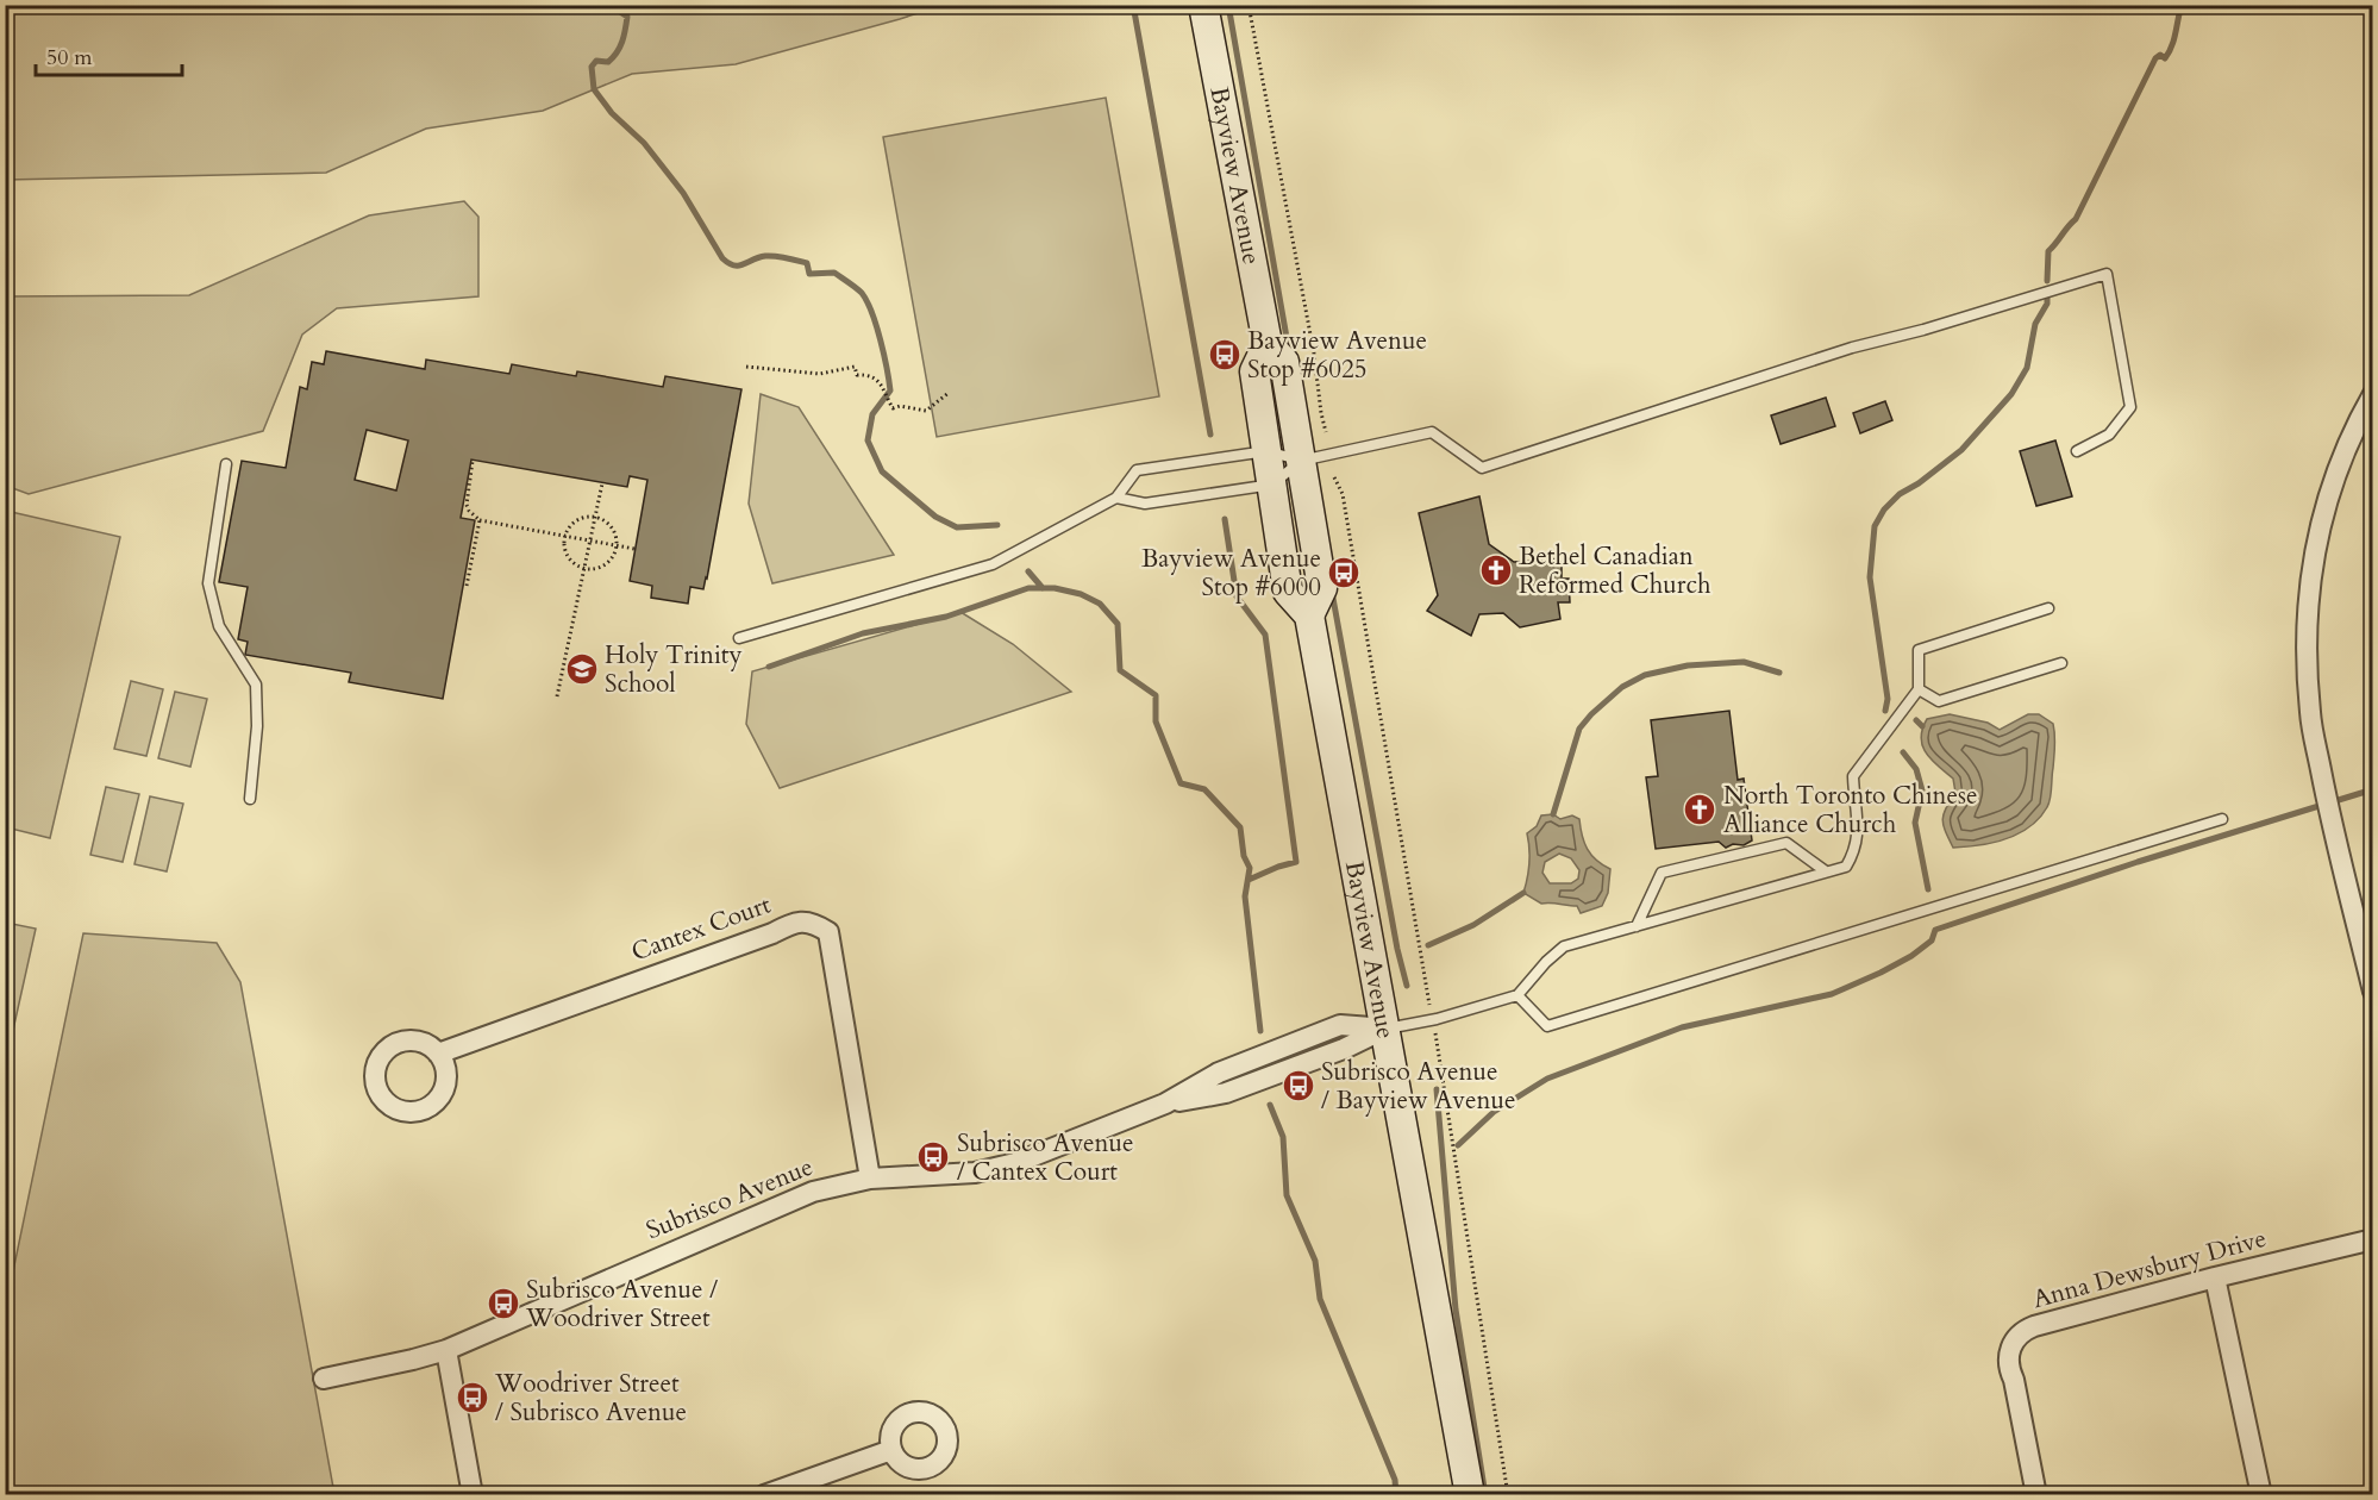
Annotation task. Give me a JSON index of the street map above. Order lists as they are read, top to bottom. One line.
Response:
{"streets":{"main road":["Bayview Avenue"],"street":["Cantex Court","Subrisco Avenue","Anna Dewsbury Drive"]},"crossings":[["Bayview Avenue","Subrisco Avenue"],["Cantex Court","Subrisco Avenue"]],"places":{"bus stop":["Bayview Avenue Stop #6025","Bayview Avenue Stop #6000","Subrisco Avenue / Bayview Avenue","Subrisco Avenue / Cantex Court","Subrisco Avenue / Woodriver Street","Woodriver Street / Subrisco Avenue"],"church":["Bethel Canadian Reformed Church","North Toronto Chinese Alliance Church"],"school or university":["Holy Trinity School"]},"scale_bar":"50 m"}
